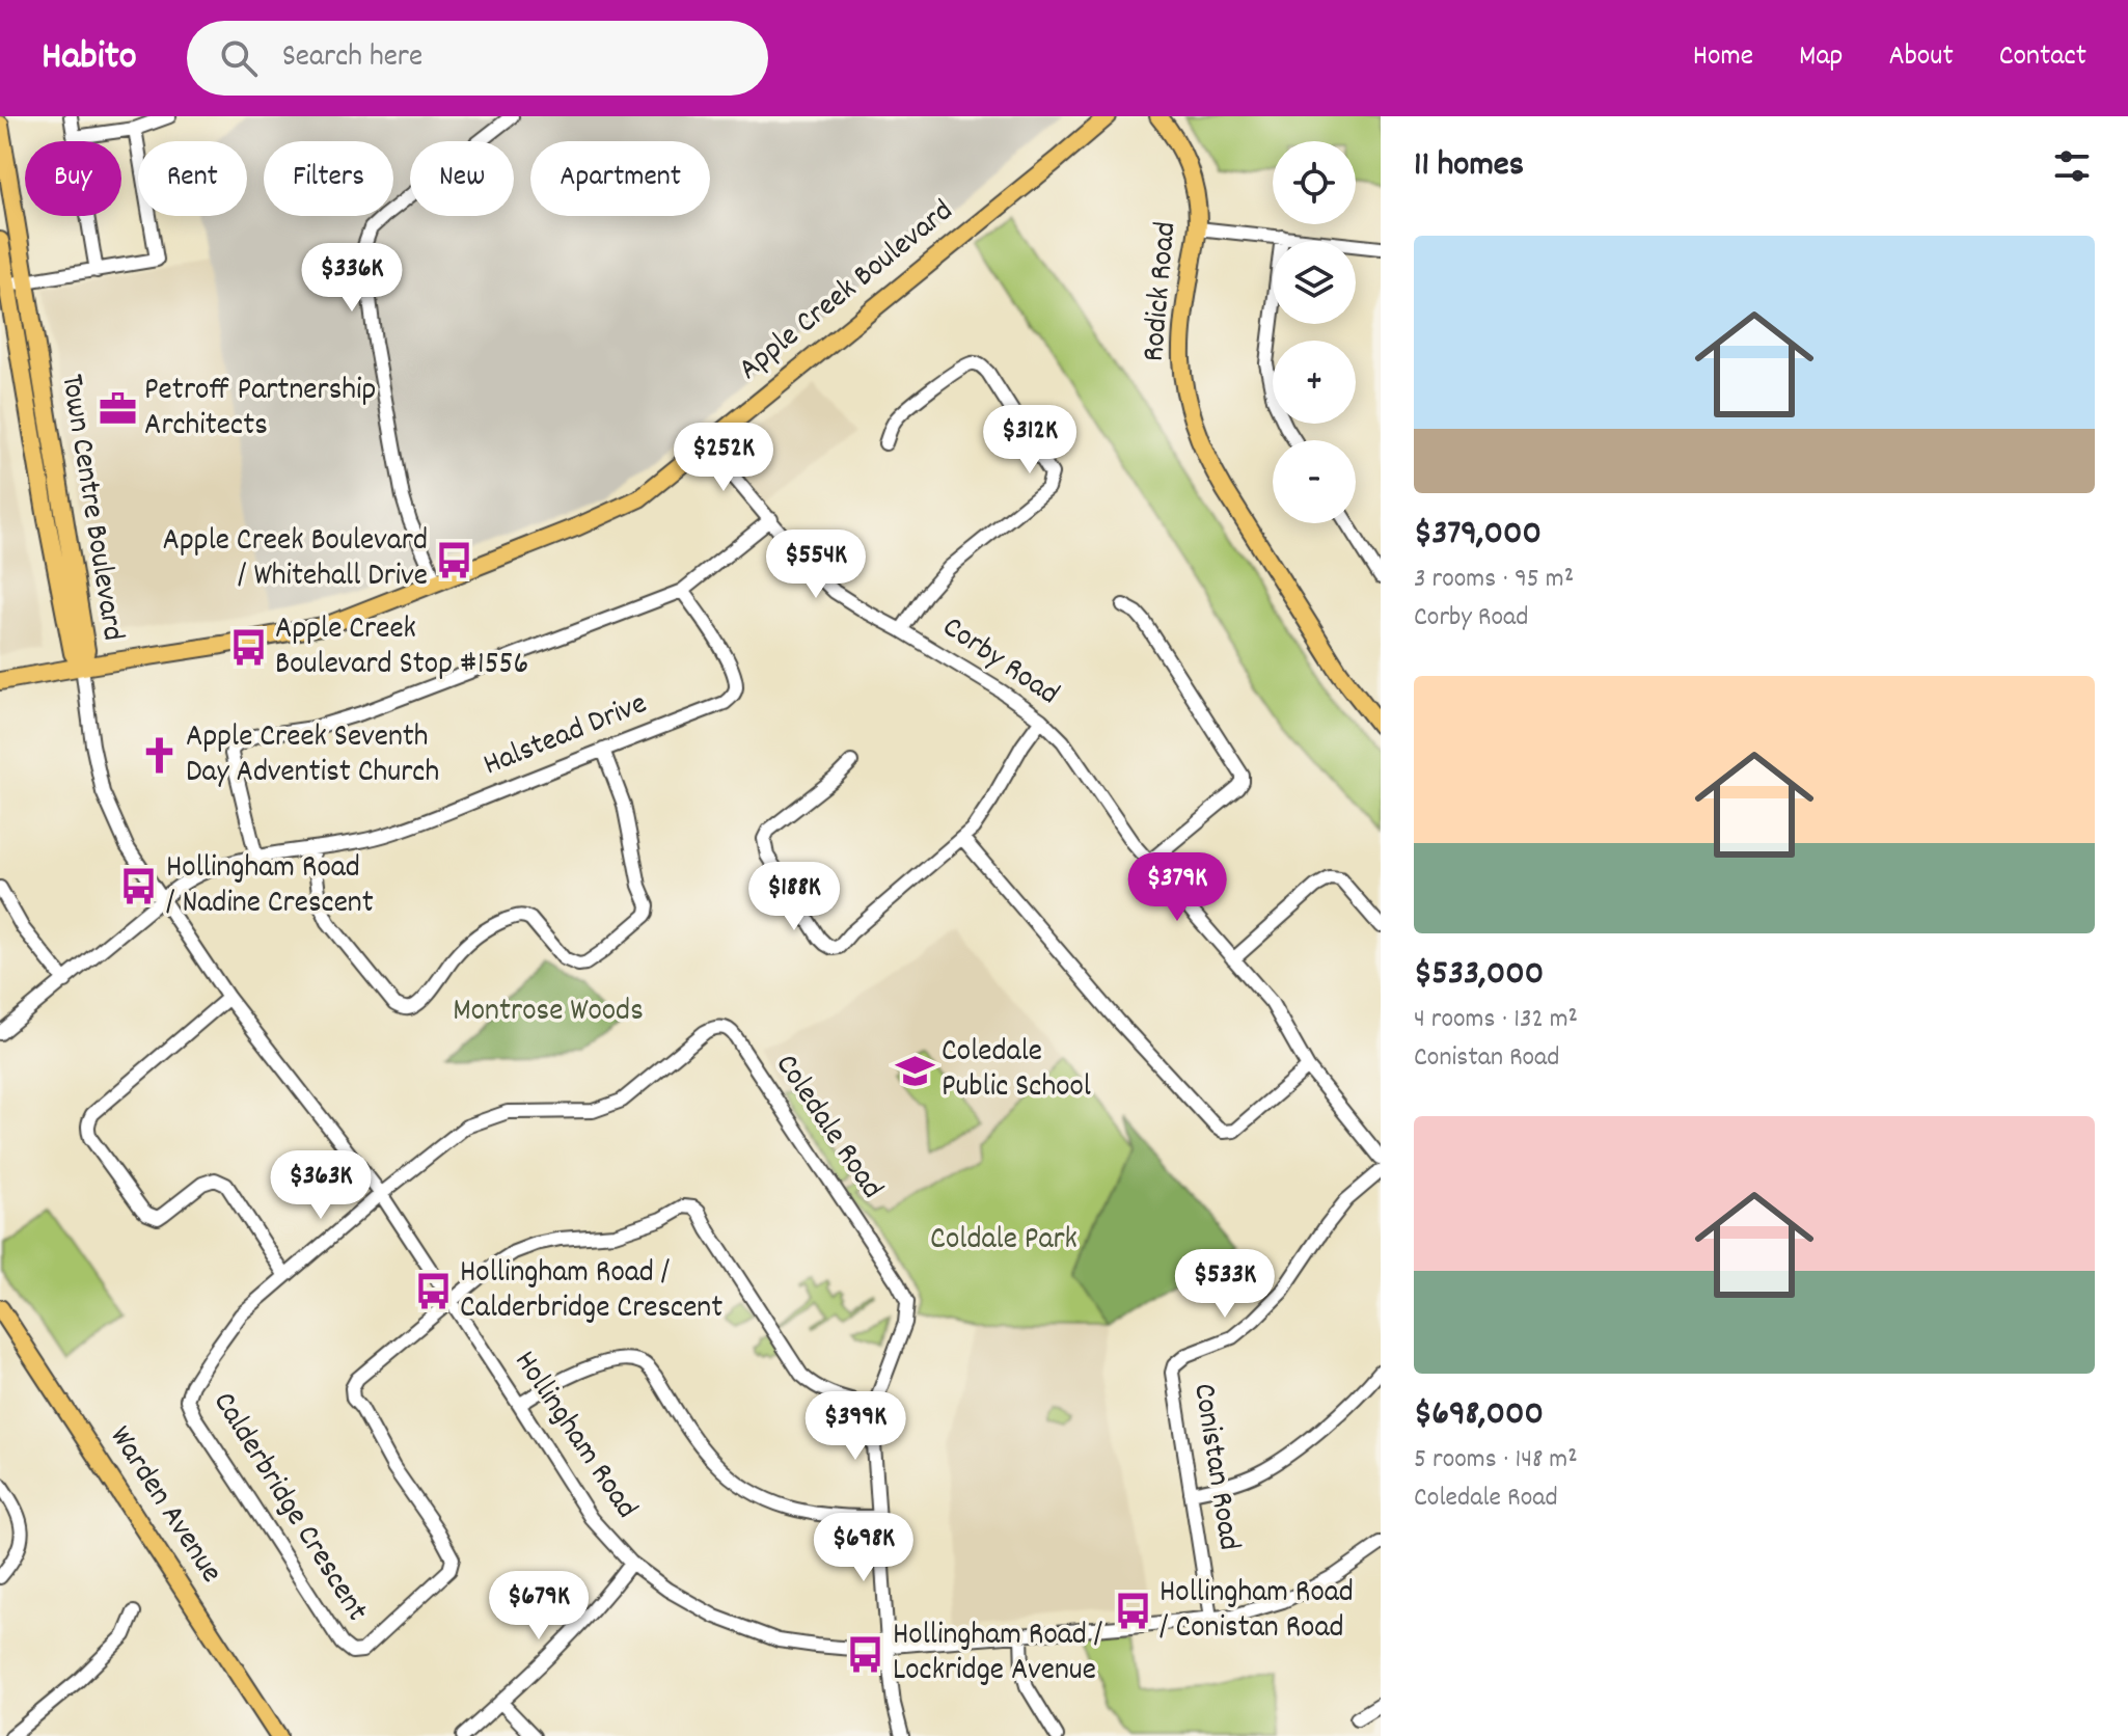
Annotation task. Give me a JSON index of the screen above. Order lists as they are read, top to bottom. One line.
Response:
{"streets":{"main road":["Apple Creek Boulevard","Rodick Road","Town Centre Boulevard","Warden Avenue"],"street":["Corby Road","Halstead Drive","Coledale Road","Hollingham Road","Conistan Road","Calderbridge Crescent"]},"crossings":[["Apple Creek Boulevard","Town Centre Boulevard"],["Apple Creek Boulevard","Corby Road"],["Apple Creek Boulevard","Hollingham Road"],["Town Centre Boulevard","Hollingham Road"],["Halstead Drive","Hollingham Road"],["Coledale Road","Hollingham Road"],["Coledale Road","Calderbridge Crescent"],["Hollingham Road","Conistan Road"],["Hollingham Road","Calderbridge Crescent"]],"parks":["Montrose Woods","Coldale Park"],"places":{"office":["Petroff Partnership Architects"],"bus stop":["Apple Creek Boulevard / Whitehall Drive","Apple Creek Boulevard Stop #1556","Hollingham Road / Nadine Crescent","Hollingham Road / Calderbridge Crescent","Hollingham Road / Conistan Road","Hollingham Road / Lockridge Avenue"],"church":["Apple Creek Seventh Day Adventist Church"],"school or university":["Coledale Public School"]},"page":{"header":"Habito","search":"Search here","nav":["Home","Map","About","Contact"],"heading":"11 homes","map_buttons":["+","−"],"chip":["Buy","Rent","Filters","New","Apartment"],"list":[{"name":"$379,000","note":"3 rooms · 95 m² · Corby Road"},{"name":"$533,000","note":"4 rooms · 132 m² · Conistan Road"},{"name":"$698,000","note":"5 rooms · 148 m² · Coledale Road"}],"price":["$336K","$312K","$252K","$554K","$379K","$188K","$363K","$533K","$399K","$698K","$679K"]}}
